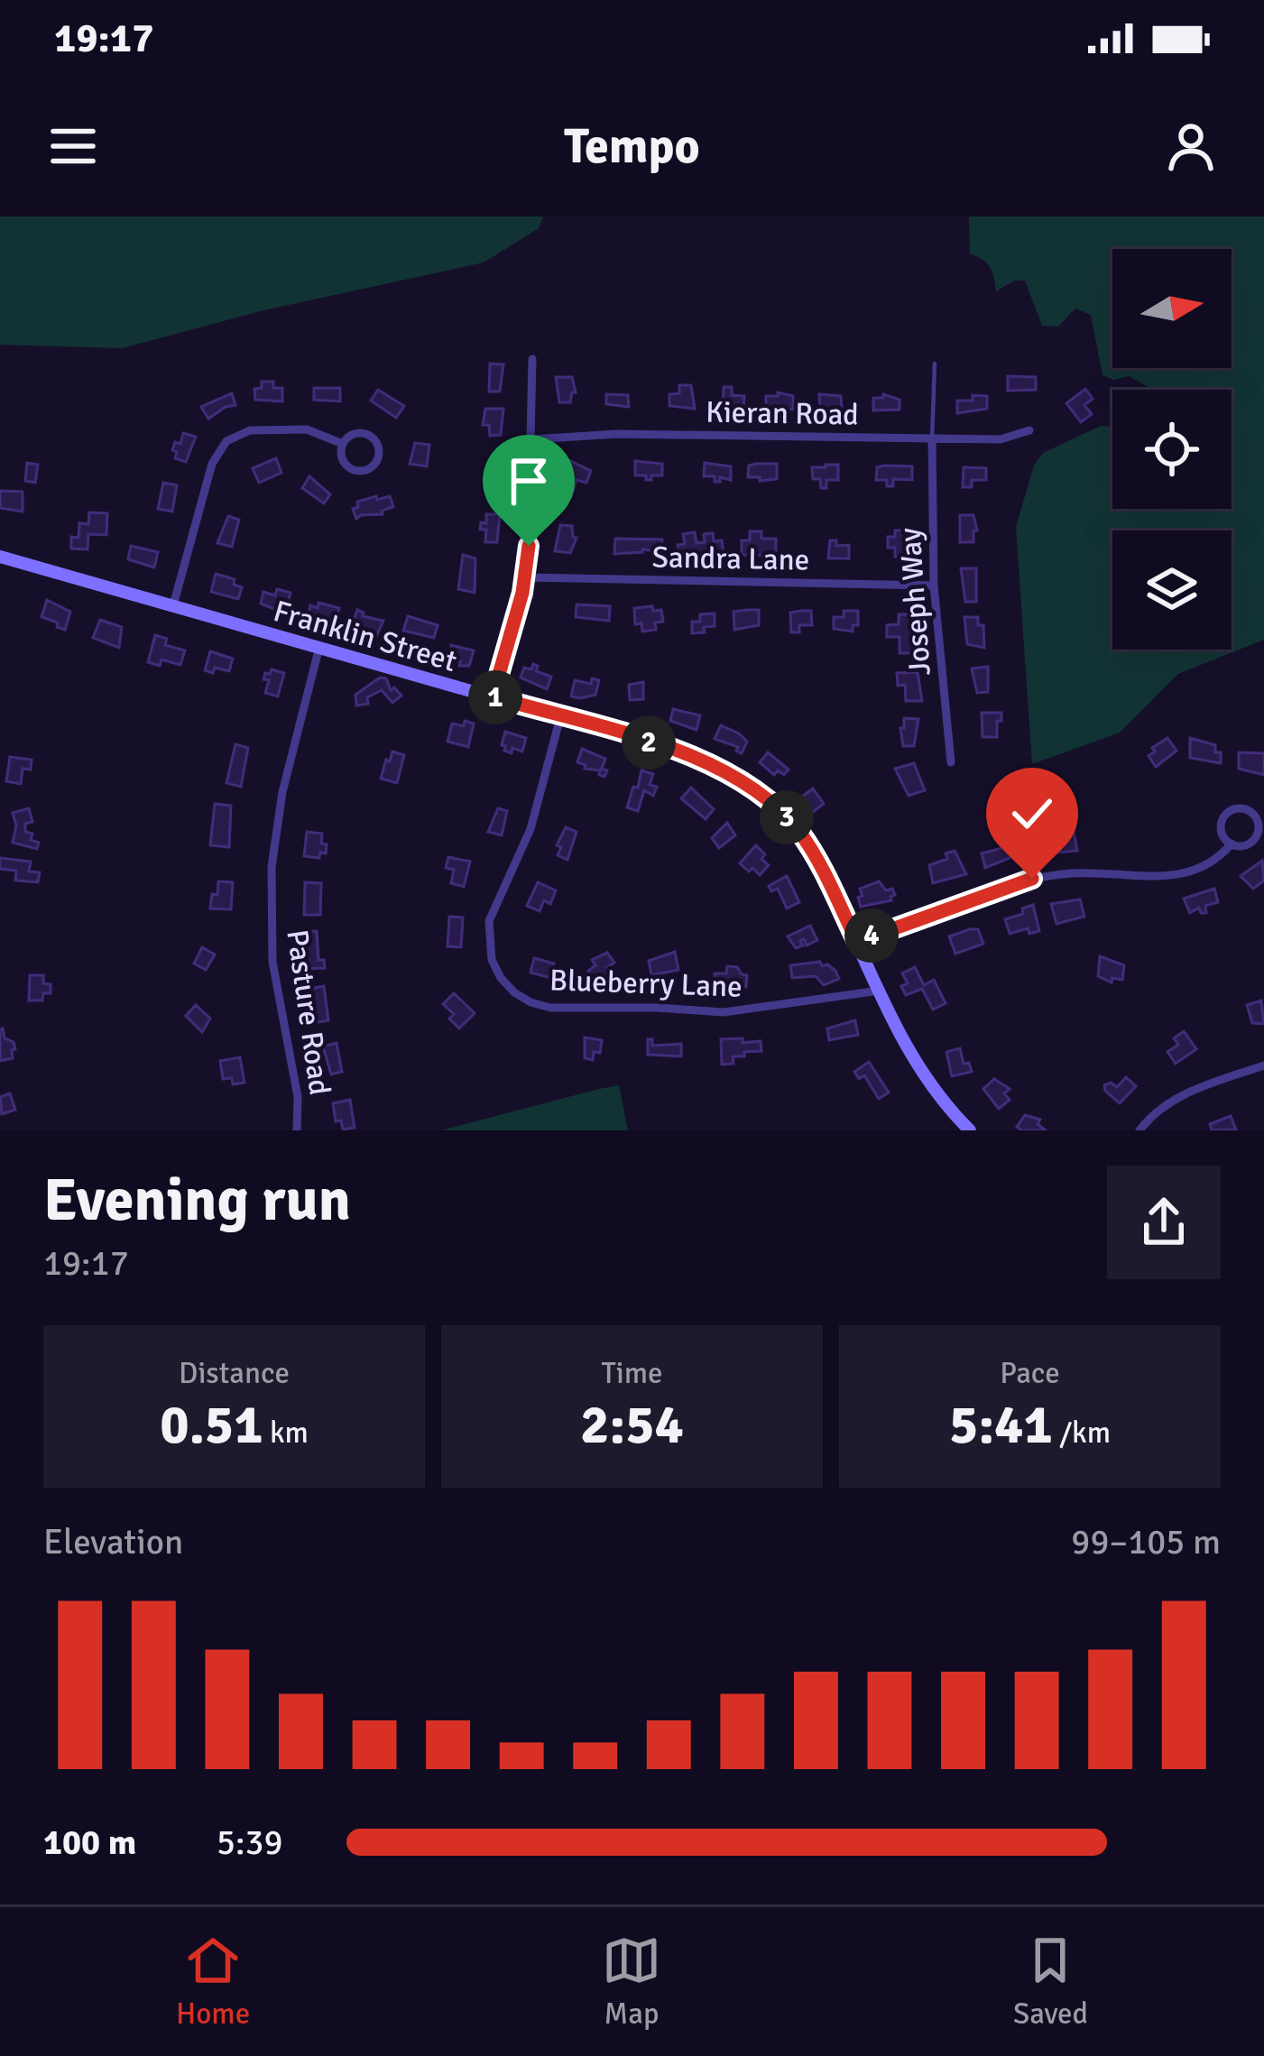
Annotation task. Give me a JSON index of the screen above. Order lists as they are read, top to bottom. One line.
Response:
{"streets":{"main road":["Franklin Street"],"street":["Kieran Road","Sandra Lane","Joseph Way","Blueberry Lane","Pasture Road"]},"crossings":[["Kieran Road","Joseph Way"],["Sandra Lane","Joseph Way"],["Franklin Street","Blueberry Lane"],["Franklin Street","Pasture Road"]],"north":"right","page":{"status":"19:17","header":"Tempo","pins":["1","2","3","4"],"heading":["Evening run","19:17"],"stats":[["Distance","0.51 km"],["Time","2:54"],["Pace","5:41 /km"]],"chart":["Elevation","99–105 m"],"list":[{"name":"100 m","note":"5:39"}],"tabs":["Home","Map","Saved"]}}
